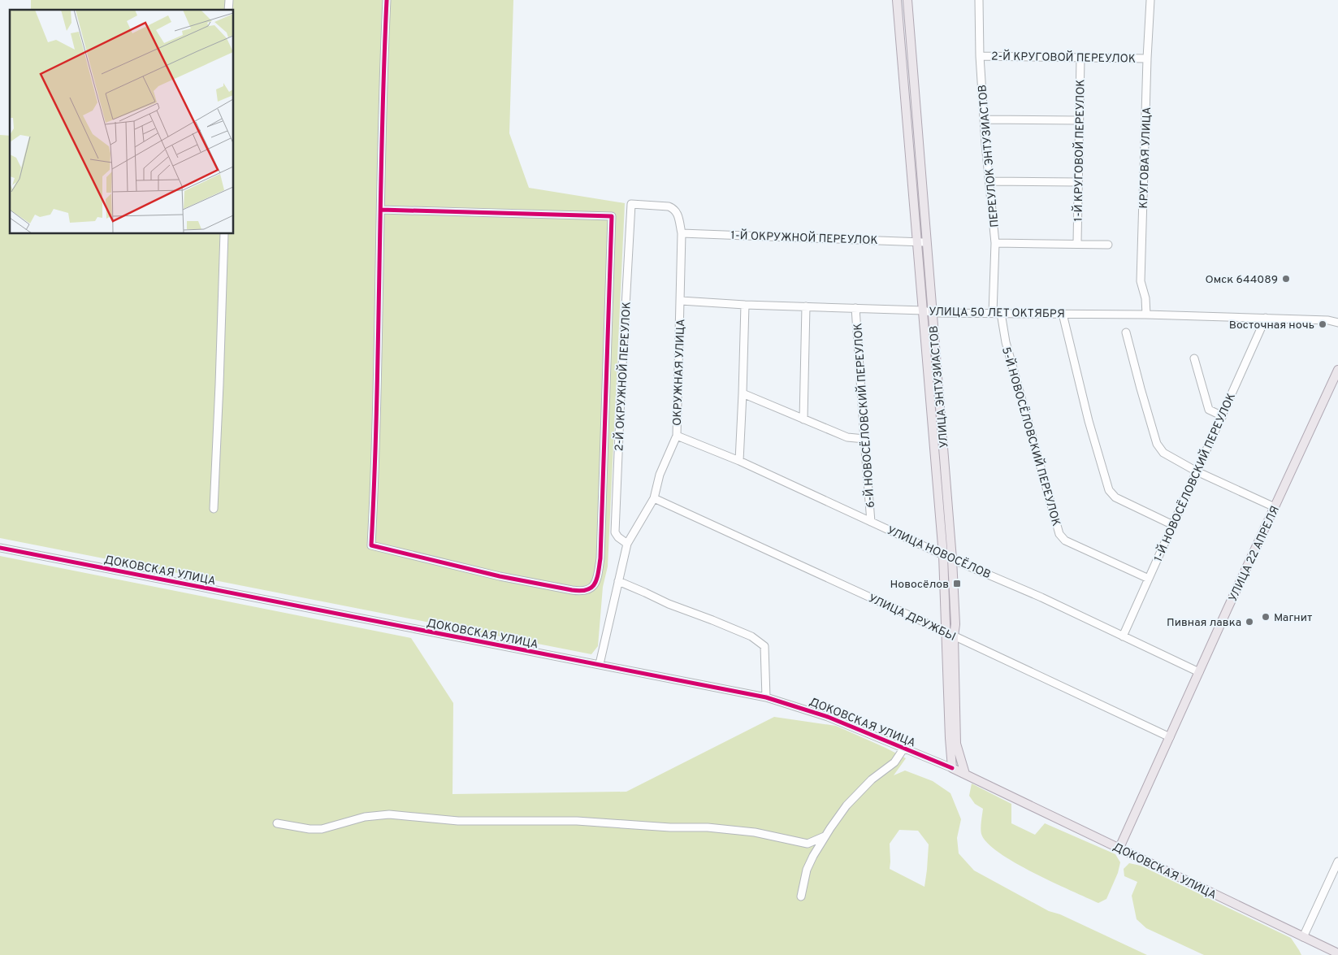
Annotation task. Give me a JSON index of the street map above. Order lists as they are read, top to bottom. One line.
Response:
{"streets":{"main road":["УЛИЦА ЭНТУЗИАСТОВ","УЛИЦА 22 АПРЕЛЯ","ДОКОВСКАЯ УЛИЦА"],"street":["2-Й КРУГОВОЙ ПЕРЕУЛОК","1-Й КРУГОВОЙ ПЕРЕУЛОК","ПЕРЕУЛОК ЭНТУЗИАСТОВ","КРУГОВАЯ УЛИЦА","1-Й ОКРУЖНОЙ ПЕРЕУЛОК","УЛИЦА 50 ЛЕТ ОКТЯБРЯ","ОКРУЖНАЯ УЛИЦА","2-Й ОКРУЖНОЙ ПЕРЕУЛОК","6-Й НОВОСЁЛОВСКИЙ ПЕРЕУЛОК","5-Й НОВОСЁЛОВСКИЙ ПЕРЕУЛОК","1-Й НОВОСЁЛОВСКИЙ ПЕРЕУЛОК","УЛИЦА НОВОСЁЛОВ","УЛИЦА ДРУЖБЫ"]},"crossings":[["2-Й КРУГОВОЙ ПЕРЕУЛОК","1-Й КРУГОВОЙ ПЕРЕУЛОК"],["2-Й КРУГОВОЙ ПЕРЕУЛОК","ПЕРЕУЛОК ЭНТУЗИАСТОВ"],["2-Й КРУГОВОЙ ПЕРЕУЛОК","КРУГОВАЯ УЛИЦА"],["ПЕРЕУЛОК ЭНТУЗИАСТОВ","УЛИЦА 50 ЛЕТ ОКТЯБРЯ"],["ПЕРЕУЛОК ЭНТУЗИАСТОВ","5-Й НОВОСЁЛОВСКИЙ ПЕРЕУЛОК"],["КРУГОВАЯ УЛИЦА","УЛИЦА 50 ЛЕТ ОКТЯБРЯ"],["1-Й ОКРУЖНОЙ ПЕРЕУЛОК","ОКРУЖНАЯ УЛИЦА"],["1-Й ОКРУЖНОЙ ПЕРЕУЛОК","УЛИЦА ЭНТУЗИАСТОВ"],["УЛИЦА 50 ЛЕТ ОКТЯБРЯ","ОКРУЖНАЯ УЛИЦА"],["УЛИЦА 50 ЛЕТ ОКТЯБРЯ","УЛИЦА ЭНТУЗИАСТОВ"],["УЛИЦА 50 ЛЕТ ОКТЯБРЯ","6-Й НОВОСЁЛОВСКИЙ ПЕРЕУЛОК"],["УЛИЦА 50 ЛЕТ ОКТЯБРЯ","5-Й НОВОСЁЛОВСКИЙ ПЕРЕУЛОК"],["УЛИЦА 50 ЛЕТ ОКТЯБРЯ","1-Й НОВОСЁЛОВСКИЙ ПЕРЕУЛОК"],["ОКРУЖНАЯ УЛИЦА","2-Й ОКРУЖНОЙ ПЕРЕУЛОК"],["ОКРУЖНАЯ УЛИЦА","УЛИЦА НОВОСЁЛОВ"],["ОКРУЖНАЯ УЛИЦА","ДОКОВСКАЯ УЛИЦА"],["ОКРУЖНАЯ УЛИЦА","УЛИЦА ДРУЖБЫ"],["УЛИЦА ЭНТУЗИАСТОВ","УЛИЦА НОВОСЁЛОВ"],["УЛИЦА ЭНТУЗИАСТОВ","ДОКОВСКАЯ УЛИЦА"],["УЛИЦА ЭНТУЗИАСТОВ","УЛИЦА ДРУЖБЫ"],["6-Й НОВОСЁЛОВСКИЙ ПЕРЕУЛОК","УЛИЦА НОВОСЁЛОВ"],["5-Й НОВОСЁЛОВСКИЙ ПЕРЕУЛОК","1-Й НОВОСЁЛОВСКИЙ ПЕРЕУЛОК"],["1-Й НОВОСЁЛОВСКИЙ ПЕРЕУЛОК","УЛИЦА НОВОСЁЛОВ"],["УЛИЦА НОВОСЁЛОВ","УЛИЦА 22 АПРЕЛЯ"],["УЛИЦА 22 АПРЕЛЯ","ДОКОВСКАЯ УЛИЦА"],["УЛИЦА 22 АПРЕЛЯ","УЛИЦА ДРУЖБЫ"]],"places":{"other":["Омск 644089","Восточная ночь","Магнит","Пивная лавка"],"transit":["Новосёлов"]}}
